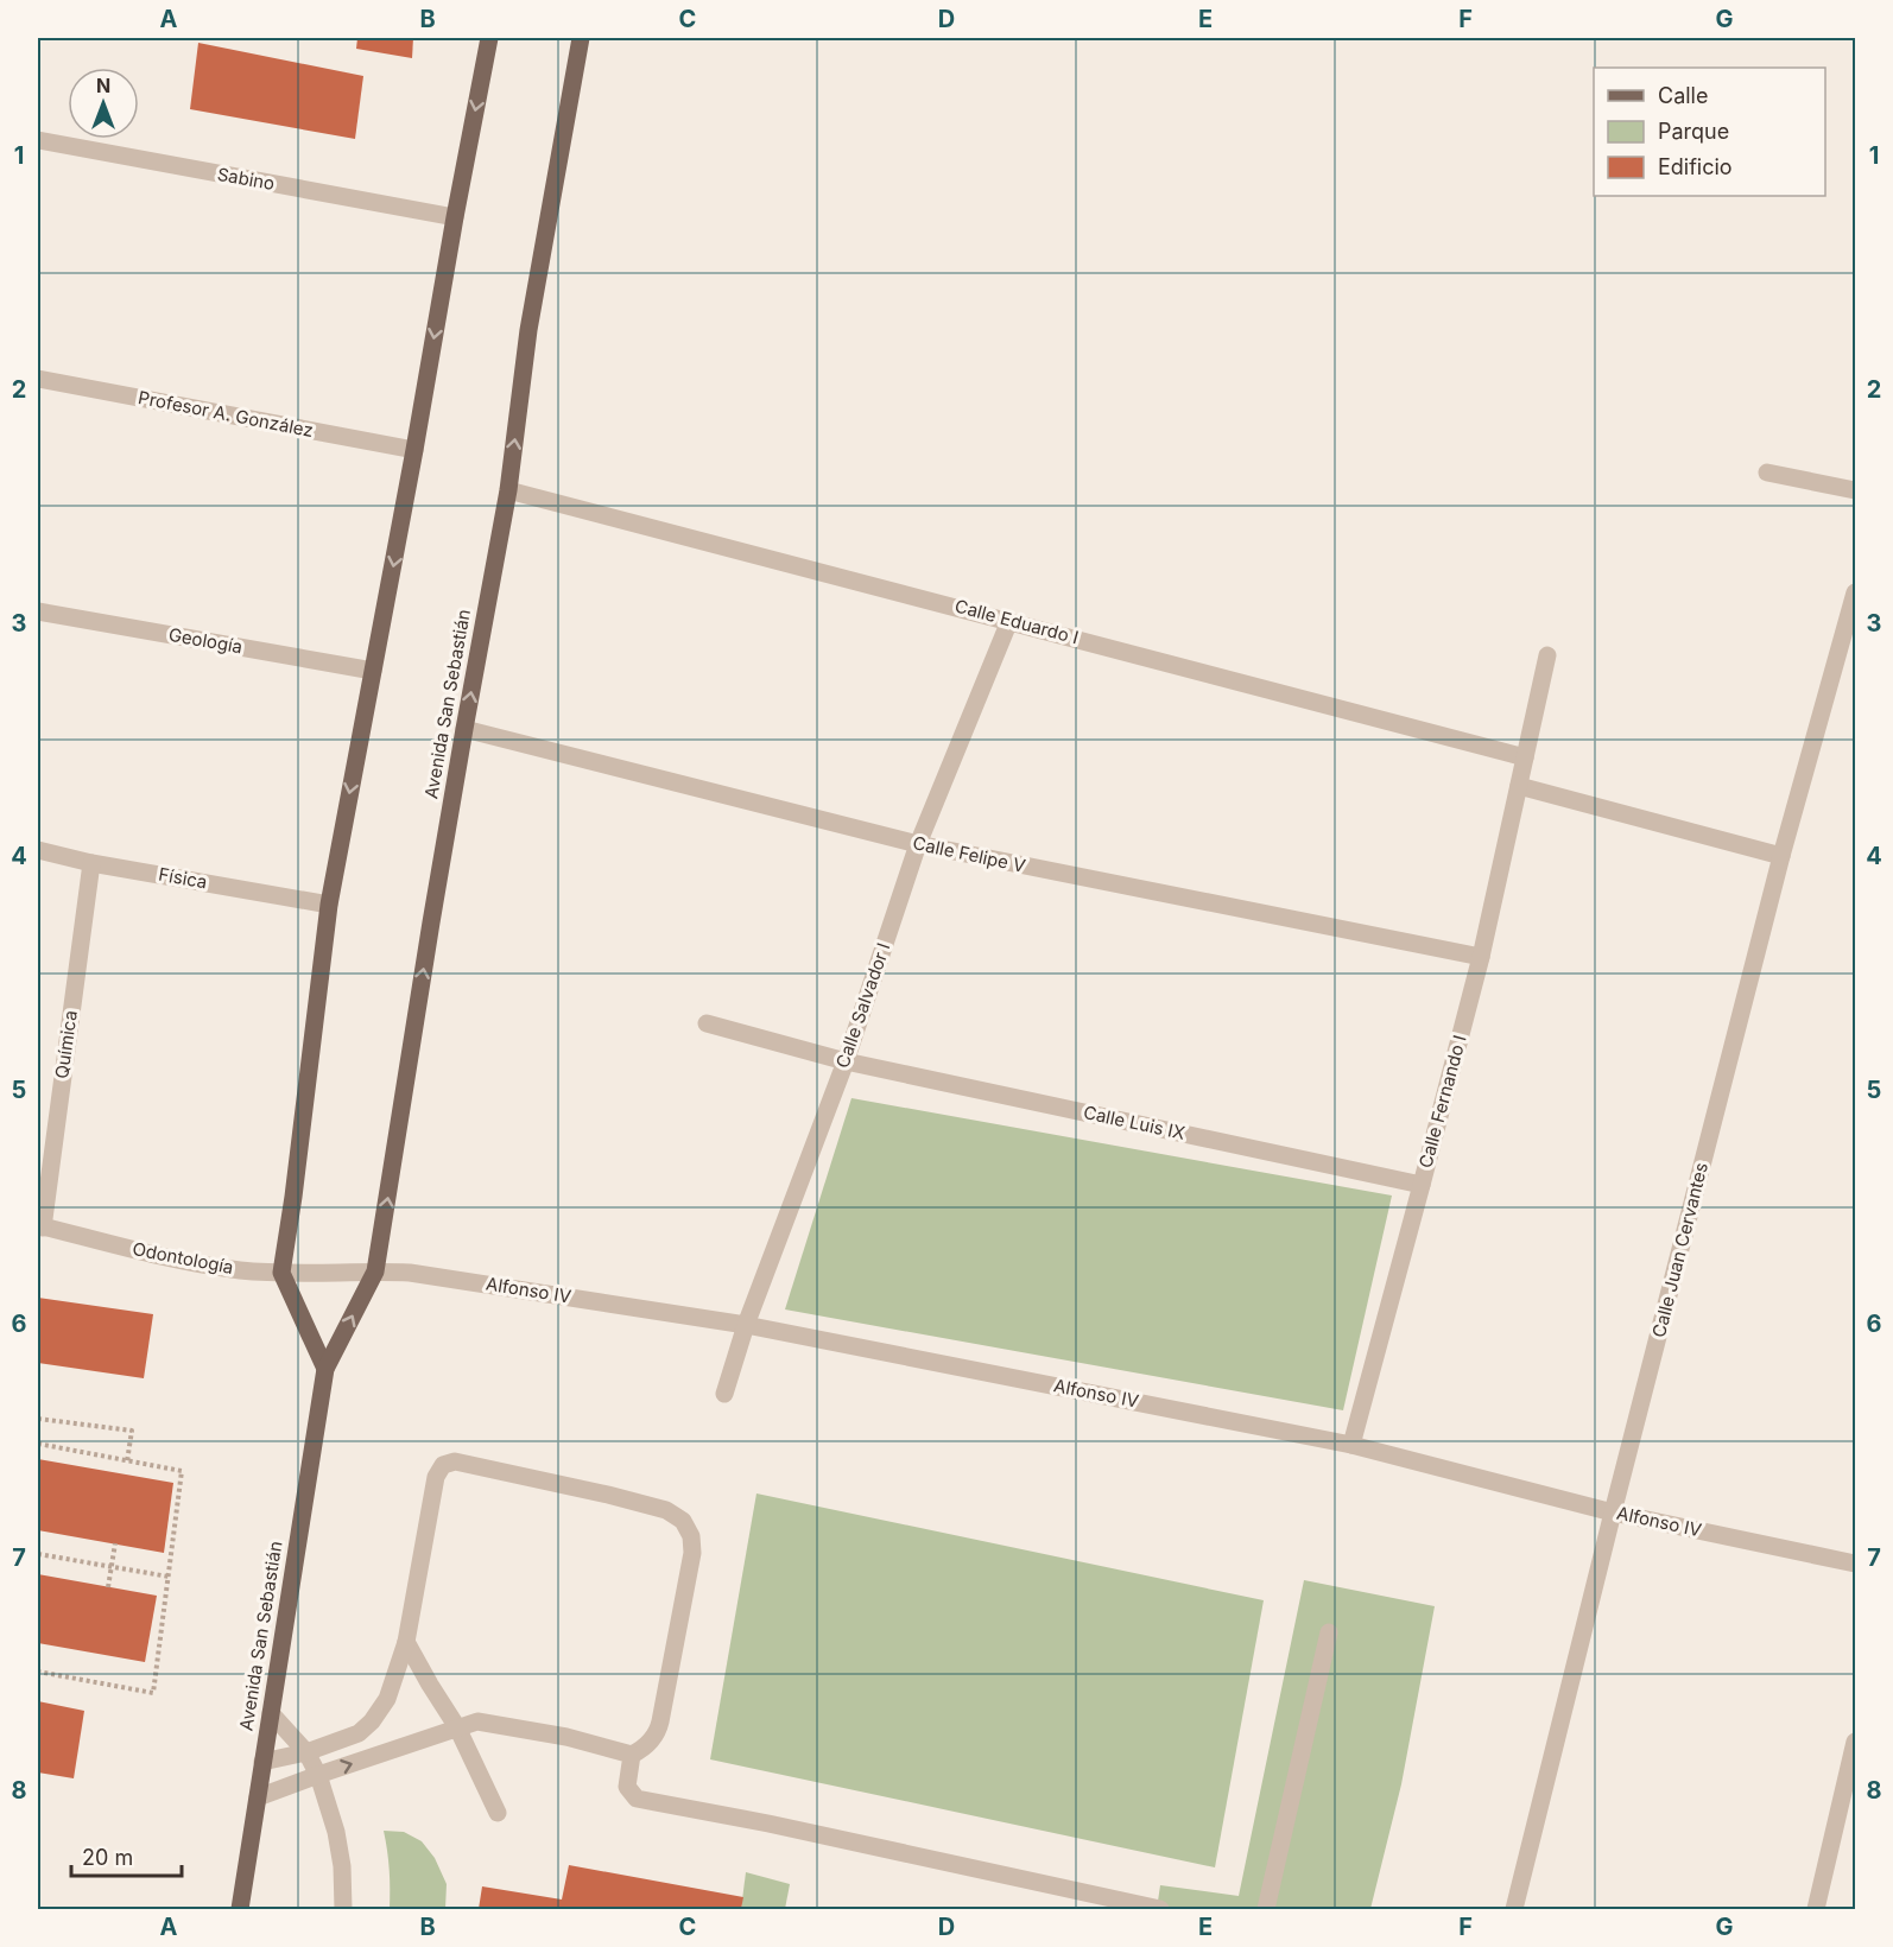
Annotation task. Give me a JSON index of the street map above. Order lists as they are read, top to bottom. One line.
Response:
{"streets":{"main road":["Avenida San Sebastián"],"street":["Sabino","Profesor A. González","Calle Eduardo I","Geología","Calle Felipe V","Física","Calle Salvador I","Química","Calle Fernando I","Calle Luis IX","Calle Juan Cervantes","Odontología","Alfonso IV"]},"crossings":[["Calle Eduardo I","Avenida San Sebastián"],["Calle Eduardo I","Calle Salvador I"],["Calle Eduardo I","Calle Fernando I"],["Avenida San Sebastián","Calle Felipe V"],["Avenida San Sebastián","Alfonso IV"],["Calle Felipe V","Calle Salvador I"],["Calle Felipe V","Calle Fernando I"],["Física","Química"],["Calle Salvador I","Calle Luis IX"],["Calle Salvador I","Alfonso IV"],["Química","Odontología"],["Calle Fernando I","Calle Luis IX"],["Calle Fernando I","Alfonso IV"],["Calle Juan Cervantes","Alfonso IV"],["Odontología","Alfonso IV"]],"legend":["Calle","Parque","Edificio"],"scale_bar":"20 m","north":"top","grid":{"columns":["A","B","C","D","E","F","G"],"rows":["1","2","3","4","5","6","7","8"]}}
